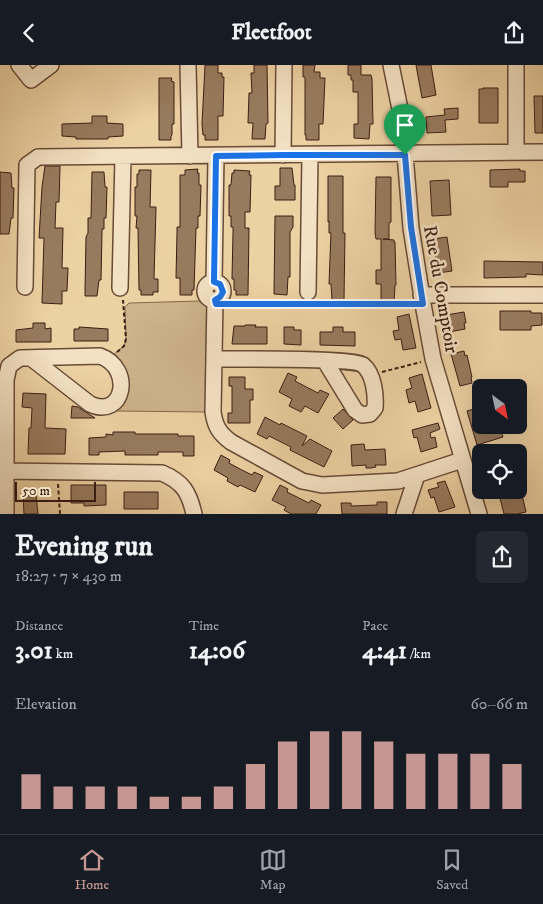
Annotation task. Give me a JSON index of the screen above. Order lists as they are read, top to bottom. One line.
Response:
{"streets":{"street":["Rue du Comptoir"]},"scale_bar":"50 m","north":"bottom right","page":{"header":"Fleetfoot","scale":"50 m","heading":["Evening run","18:27 · 7 × 430 m"],"stats":[["Distance","3.01 km"],["Time","14:06"],["Pace","4:41 /km"]],"chart":["Elevation","60–66 m"],"tabs":["Home","Map","Saved"]}}
